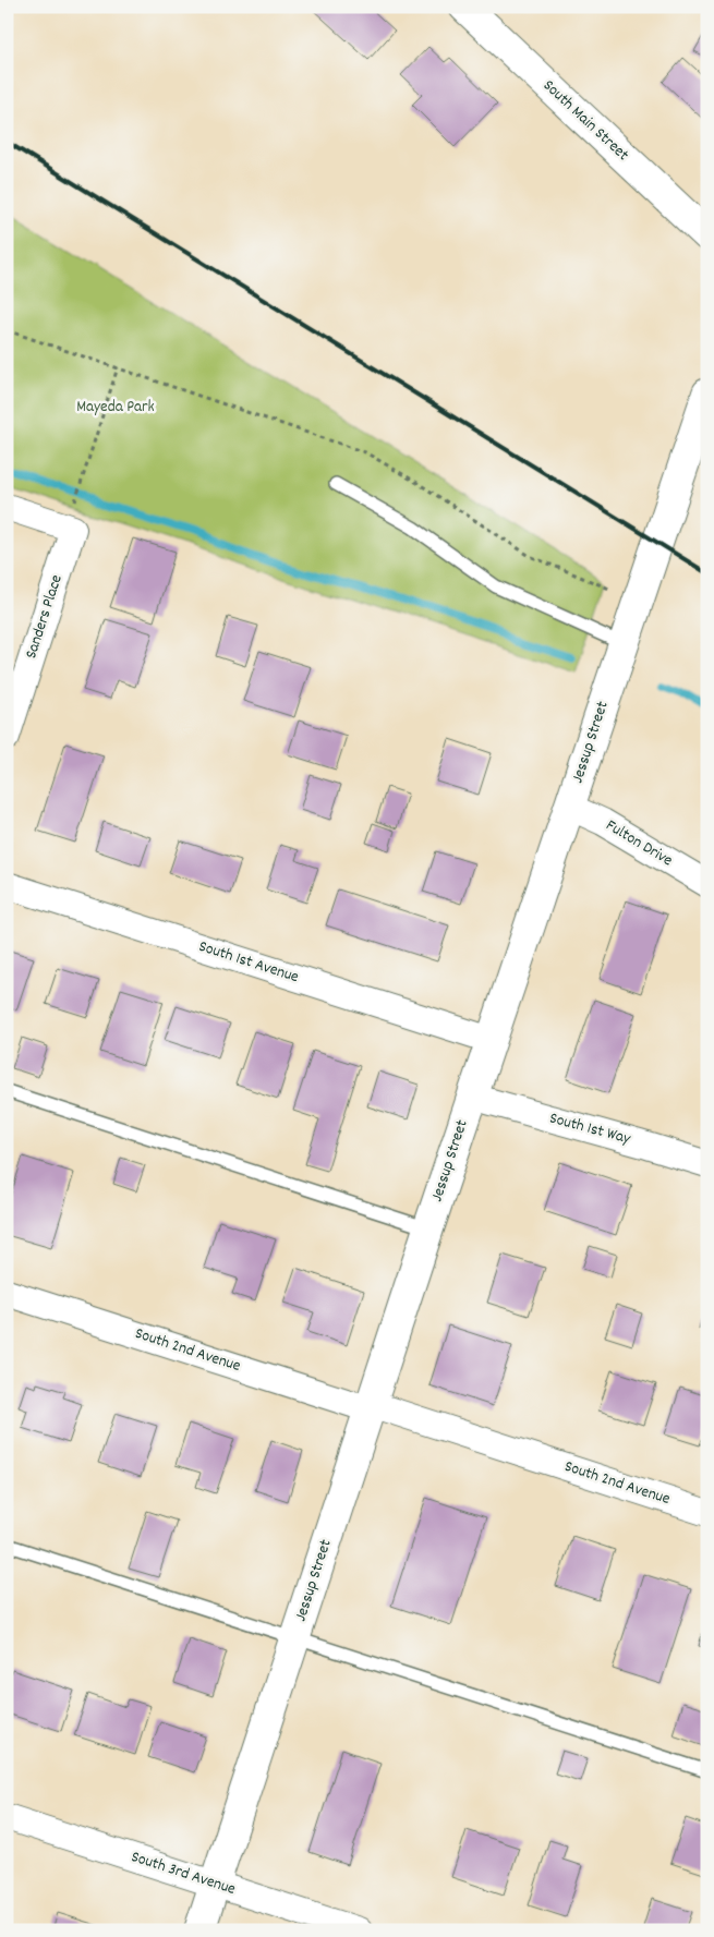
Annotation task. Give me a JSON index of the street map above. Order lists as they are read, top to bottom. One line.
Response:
{"streets":{"street":["South Main Street","Sanders Place","Jessup Street","Fulton Drive","South 1st Avenue","South 1st Way","South 2nd Avenue","South 3rd Avenue"]},"crossings":[["Jessup Street","Fulton Drive"],["Jessup Street","South 1st Avenue"],["Jessup Street","South 1st Way"],["Jessup Street","South 2nd Avenue"],["Jessup Street","South 3rd Avenue"]],"parks":["Mayeda Park"]}
